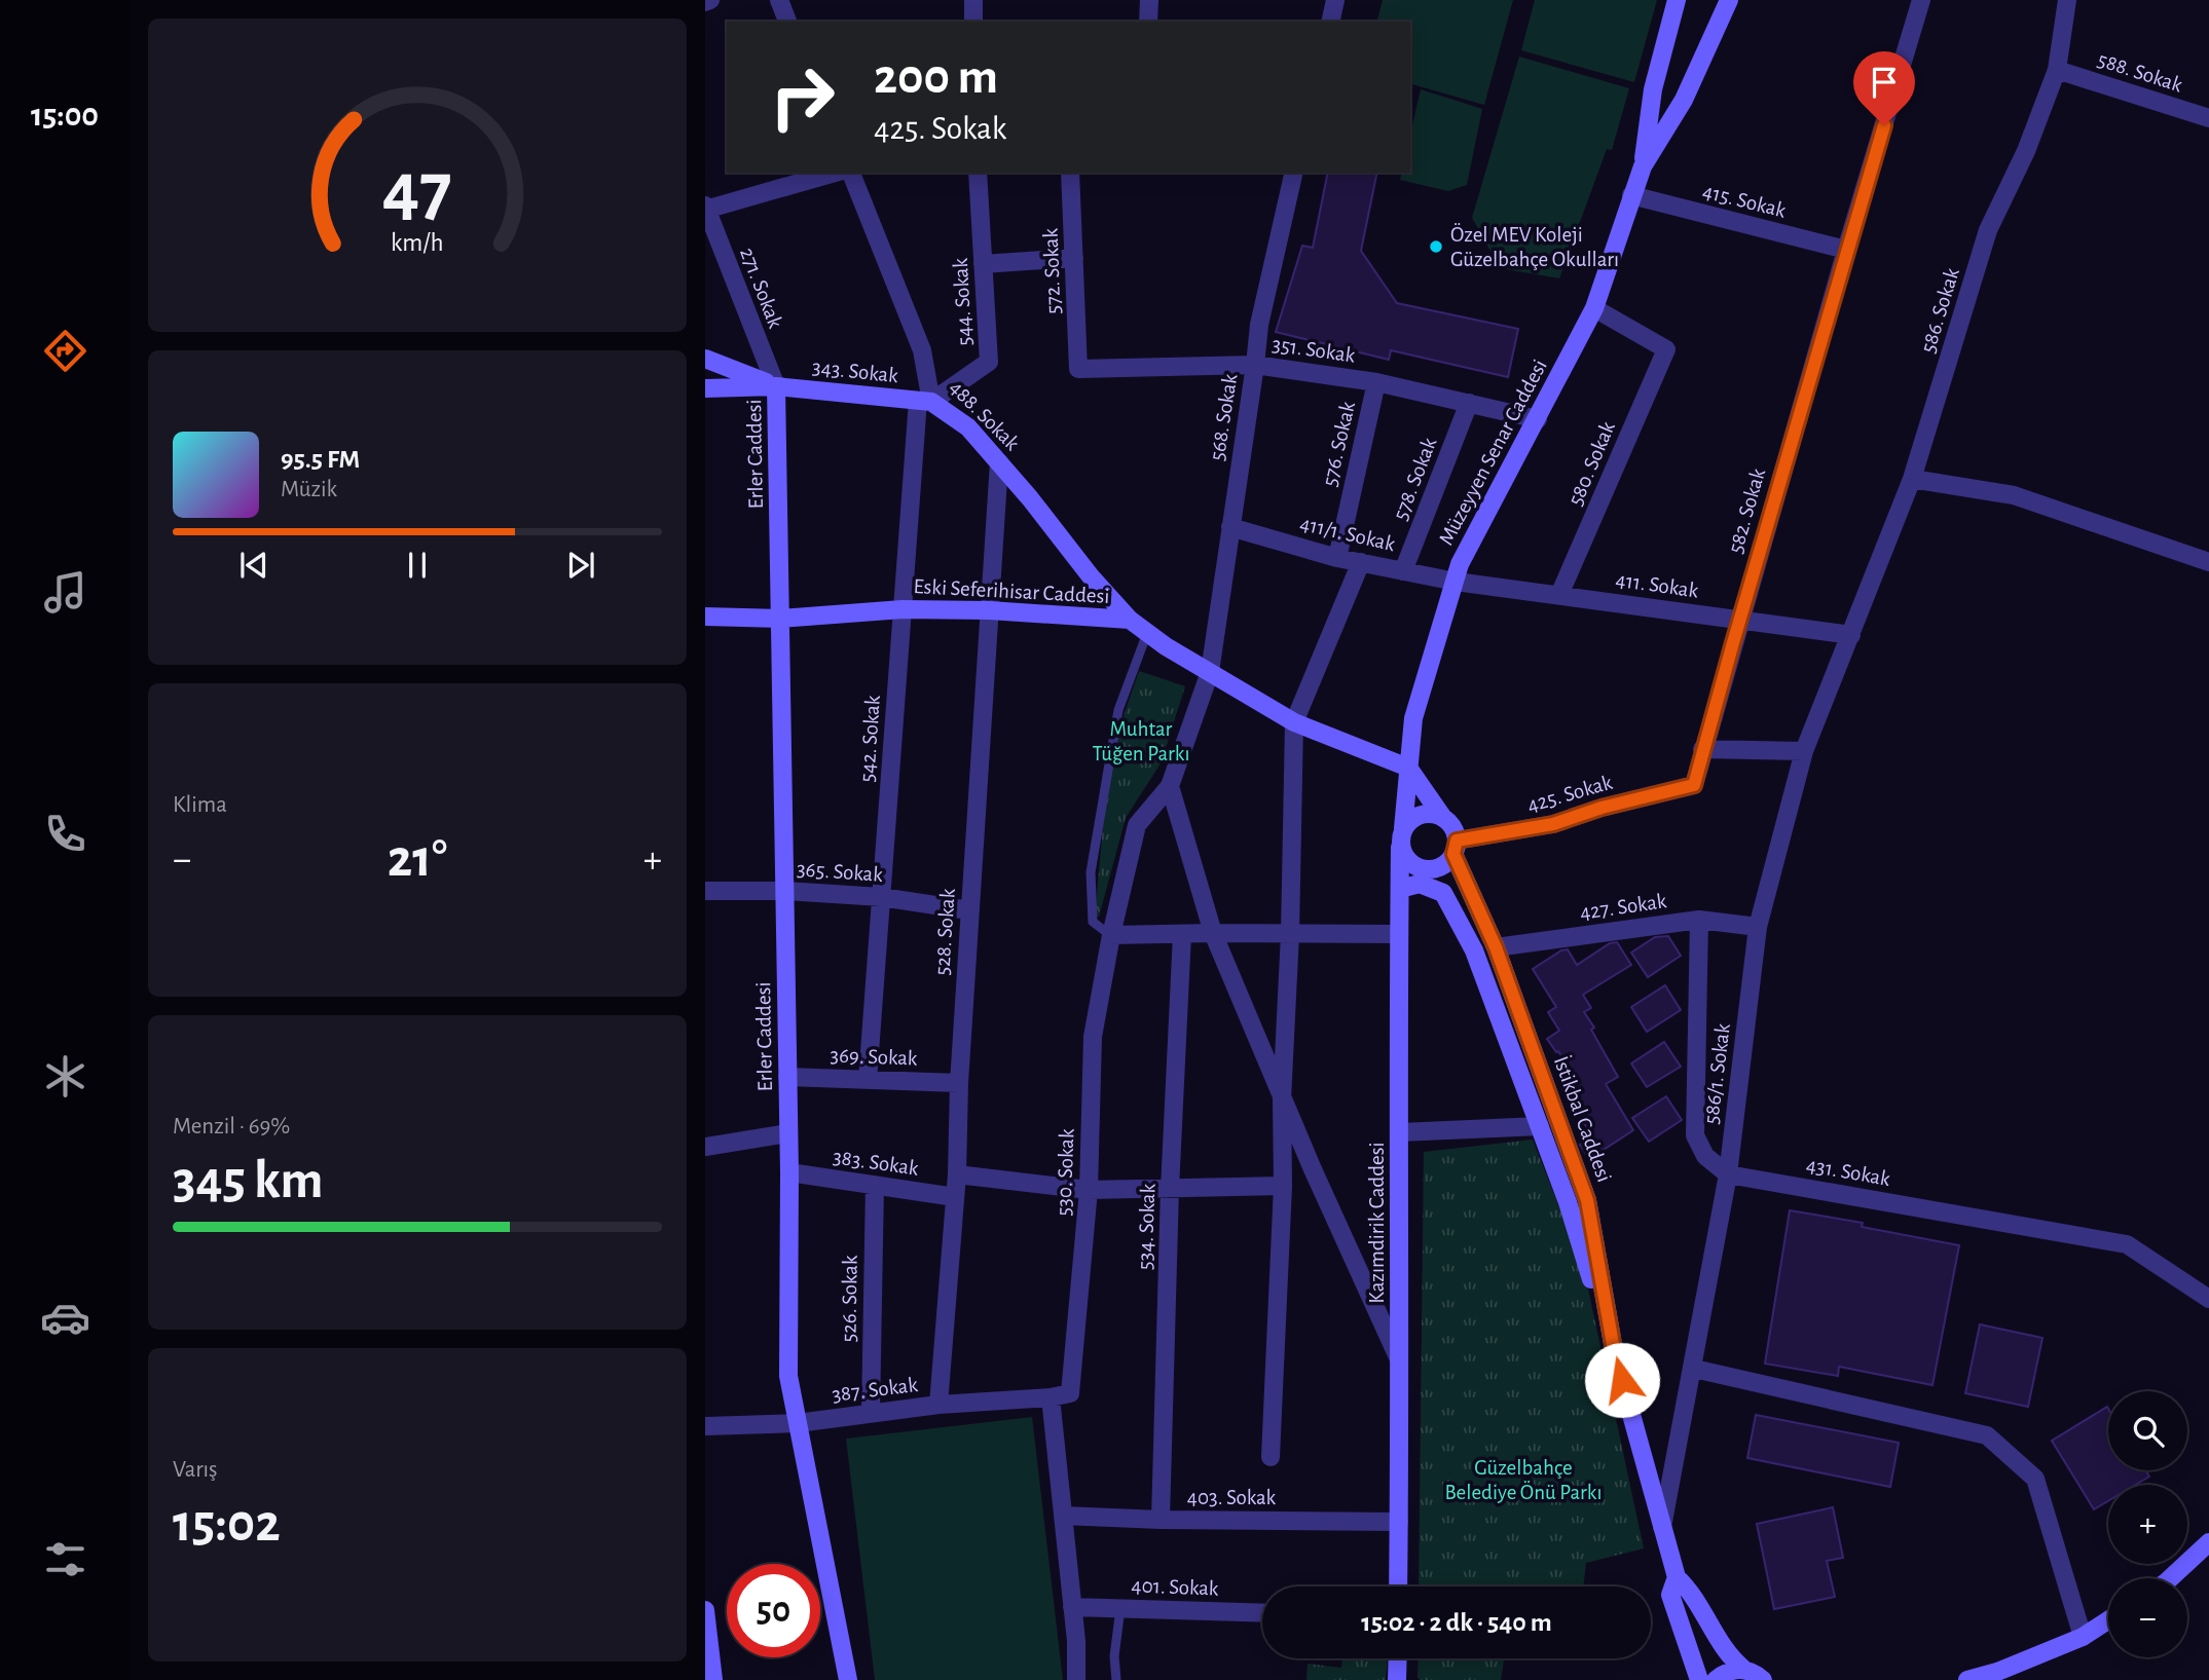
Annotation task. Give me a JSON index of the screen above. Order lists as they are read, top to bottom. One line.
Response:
{"streets":{"main road":["343. Sokak","488. Sokak","Müzeyyen Senar Caddesi","Erler Caddesi","Eski Seferihisar Caddesi","İstikbal Caddesi","Kazımdirik Caddesi"],"street":["588. Sokak","415. Sokak","572. Sokak","271. Sokak","544. Sokak","586. Sokak","351. Sokak","568. Sokak","576. Sokak","580. Sokak","578. Sokak","582. Sokak","411/1. Sokak","411. Sokak","542. Sokak","425. Sokak","365. Sokak","427. Sokak","528. Sokak","369. Sokak","586/1. Sokak","383. Sokak","431. Sokak","530. Sokak","534. Sokak","526. Sokak","387. Sokak","403. Sokak","401. Sokak"]},"crossings":[["588. Sokak","586. Sokak"],["415. Sokak","Müzeyyen Senar Caddesi"],["415. Sokak","582. Sokak"],["572. Sokak","351. Sokak"],["271. Sokak","343. Sokak"],["271. Sokak","Erler Caddesi"],["544. Sokak","343. Sokak"],["544. Sokak","488. Sokak"],["544. Sokak","542. Sokak"],["586. Sokak","411. Sokak"],["586. Sokak","586/1. Sokak"],["351. Sokak","568. Sokak"],["351. Sokak","576. Sokak"],["351. Sokak","Müzeyyen Senar Caddesi"],["351. Sokak","578. Sokak"],["343. Sokak","488. Sokak"],["343. Sokak","Erler Caddesi"],["343. Sokak","542. Sokak"],["488. Sokak","Eski Seferihisar Caddesi"],["488. Sokak","542. Sokak"],["488. Sokak","528. Sokak"],["568. Sokak","411/1. Sokak"],["568. Sokak","Eski Seferihisar Caddesi"],["568. Sokak","530. Sokak"],["576. Sokak","411/1. Sokak"],["Müzeyyen Senar Caddesi","580. Sokak"],["Müzeyyen Senar Caddesi","411/1. Sokak"],["Müzeyyen Senar Caddesi","411. Sokak"],["Müzeyyen Senar Caddesi","Eski Seferihisar Caddesi"],["Müzeyyen Senar Caddesi","425. Sokak"],["Müzeyyen Senar Caddesi","İstikbal Caddesi"],["Müzeyyen Senar Caddesi","Kazımdirik Caddesi"],["Erler Caddesi","Eski Seferihisar Caddesi"],["Erler Caddesi","365. Sokak"],["Erler Caddesi","369. Sokak"],["Erler Caddesi","383. Sokak"],["Erler Caddesi","387. Sokak"],["580. Sokak","411. Sokak"],["578. Sokak","411/1. Sokak"],["582. Sokak","411. Sokak"],["582. Sokak","425. Sokak"],["411/1. Sokak","411. Sokak"],["411. Sokak","586/1. Sokak"],["Eski Seferihisar Caddesi","542. Sokak"],["Eski Seferihisar Caddesi","528. Sokak"],["Eski Seferihisar Caddesi","530. Sokak"],["542. Sokak","365. Sokak"],["542. Sokak","369. Sokak"],["425. Sokak","İstikbal Caddesi"],["425. Sokak","Kazımdirik Caddesi"],["365. Sokak","528. Sokak"],["427. Sokak","586/1. Sokak"],["427. Sokak","İstikbal Caddesi"],["528. Sokak","369. Sokak"],["528. Sokak","383. Sokak"],["528. Sokak","387. Sokak"],["586/1. Sokak","İstikbal Caddesi"],["586/1. Sokak","431. Sokak"],["İstikbal Caddesi","Kazımdirik Caddesi"],["383. Sokak","526. Sokak"],["530. Sokak","387. Sokak"],["Kazımdirik Caddesi","403. Sokak"],["534. Sokak","403. Sokak"],["526. Sokak","387. Sokak"]],"parks":["Muhtar Tüğen Parkı","Güzelbahçe Belediye Önü Parkı"],"places":["Özel MEV Koleji Güzelbahçe Okulları"],"page":{"tabs":"15:00","turn":["200 m","425. Sokak"],"song":["95.5 FM","Müzik"],"tile":["Klima",["Menzil · 69%","345 km"],["Varış","15:02"]],"heat":["−","21°","+"],"map_buttons":["+","−"],"limit":"50","trip":"15:02 · 2 dk · 540 m","gauge":["47","km/h"]}}
